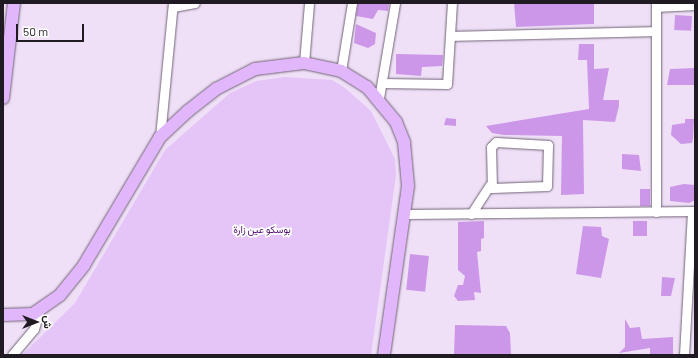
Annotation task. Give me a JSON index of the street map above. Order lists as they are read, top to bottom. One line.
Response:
{"parks":["بوسكو عين زارة"],"scale_bar":"50 m","north":"right"}
